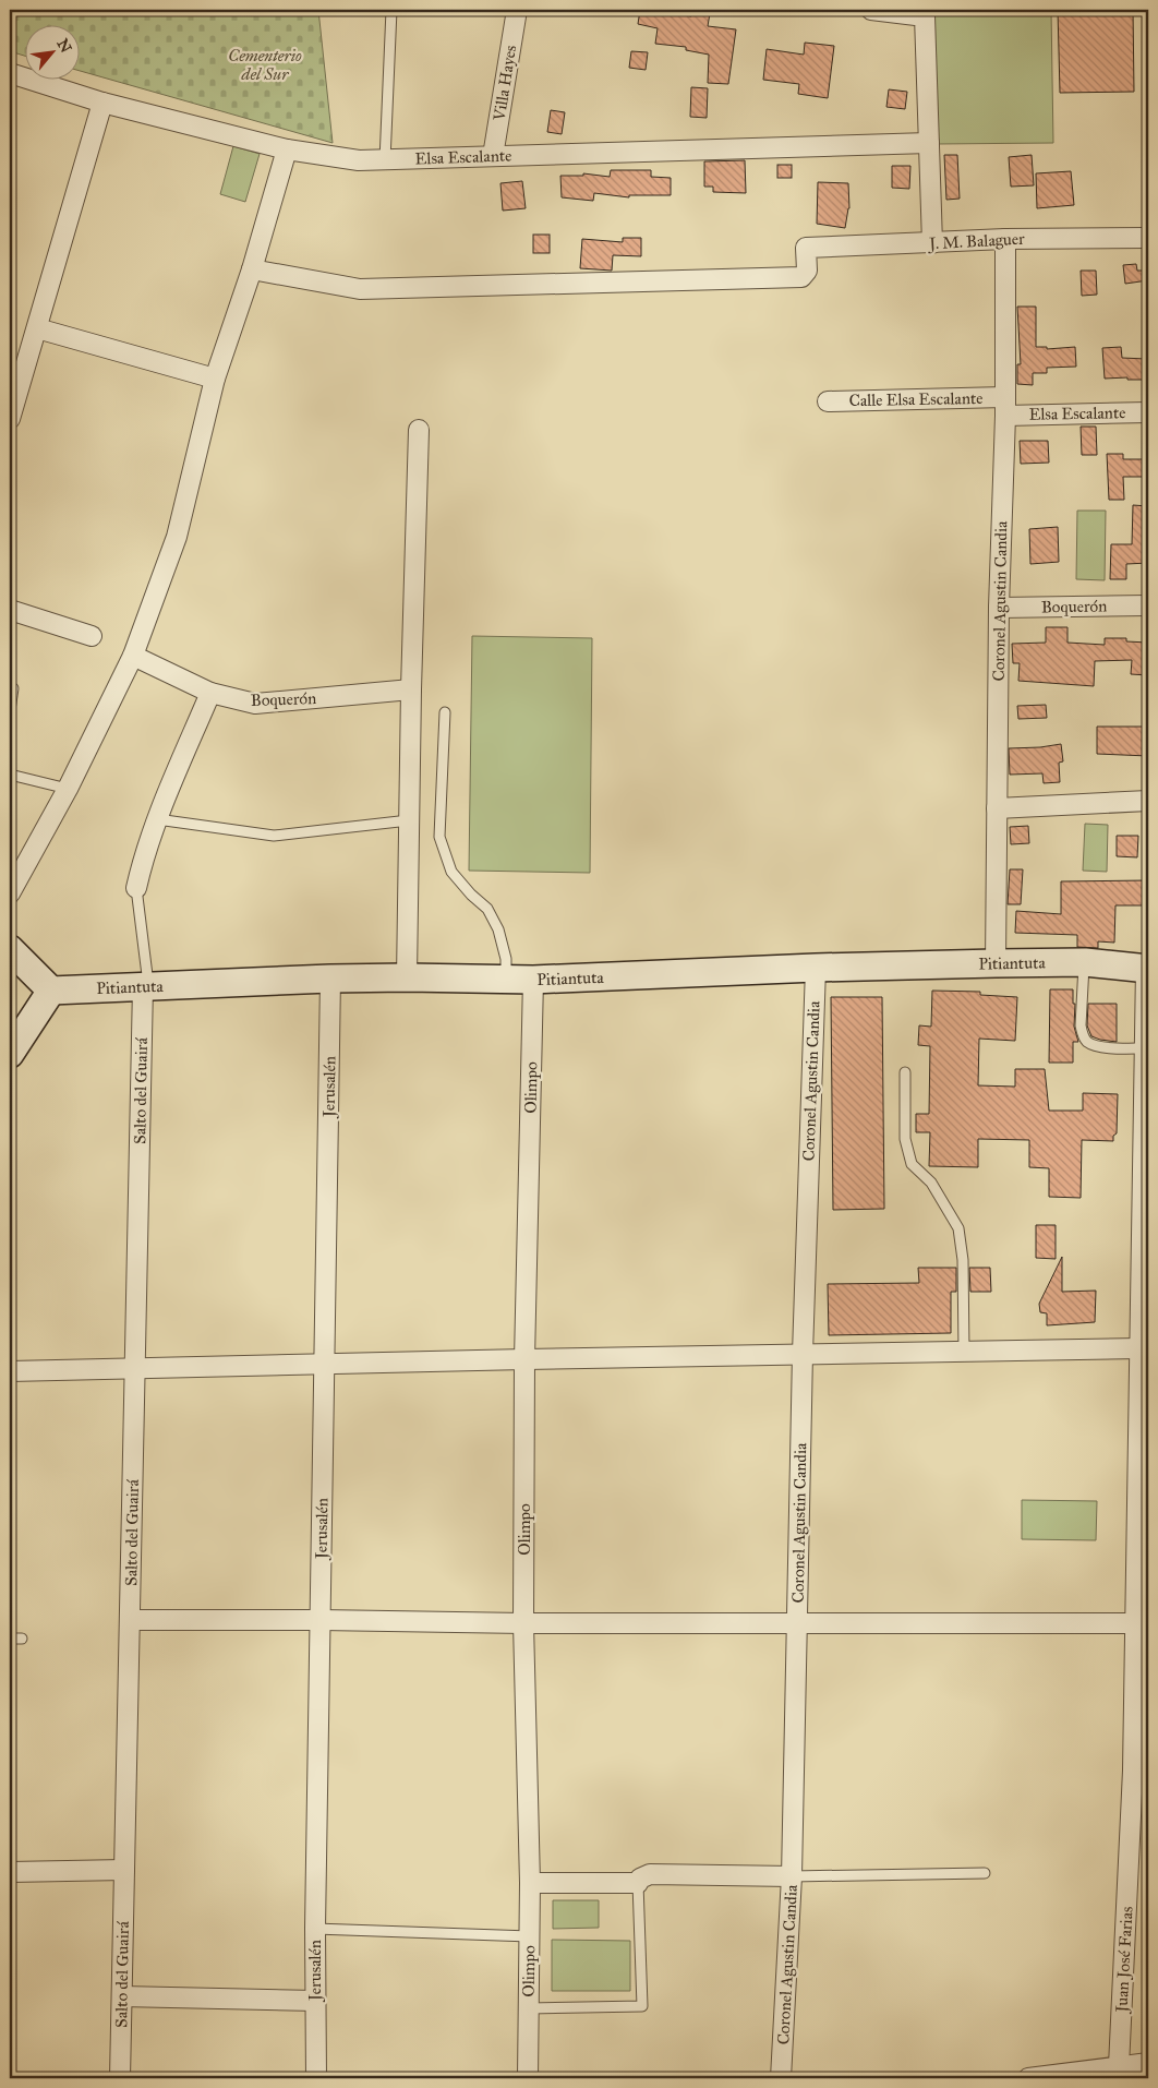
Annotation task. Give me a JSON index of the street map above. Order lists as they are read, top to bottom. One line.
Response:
{"streets":{"street":["Villa Hayes","Elsa Escalante","J. M. Balaguer","Calle Elsa Escalante","Coronel Agustin Candia","Boquerón","Pitiantuta","Jerusalén","Olimpo","Salto del Guairá","Juan José Farias"]},"crossings":[["Villa Hayes","Elsa Escalante"],["Elsa Escalante","Calle Elsa Escalante"],["Elsa Escalante","Coronel Agustin Candia"],["J. M. Balaguer","Coronel Agustin Candia"],["Calle Elsa Escalante","Coronel Agustin Candia"],["Coronel Agustin Candia","Boquerón"],["Coronel Agustin Candia","Pitiantuta"],["Pitiantuta","Jerusalén"],["Pitiantuta","Olimpo"],["Pitiantuta","Salto del Guairá"],["Pitiantuta","Juan José Farias"]],"parks":["Cementerio del Sur"],"north":"top right"}
